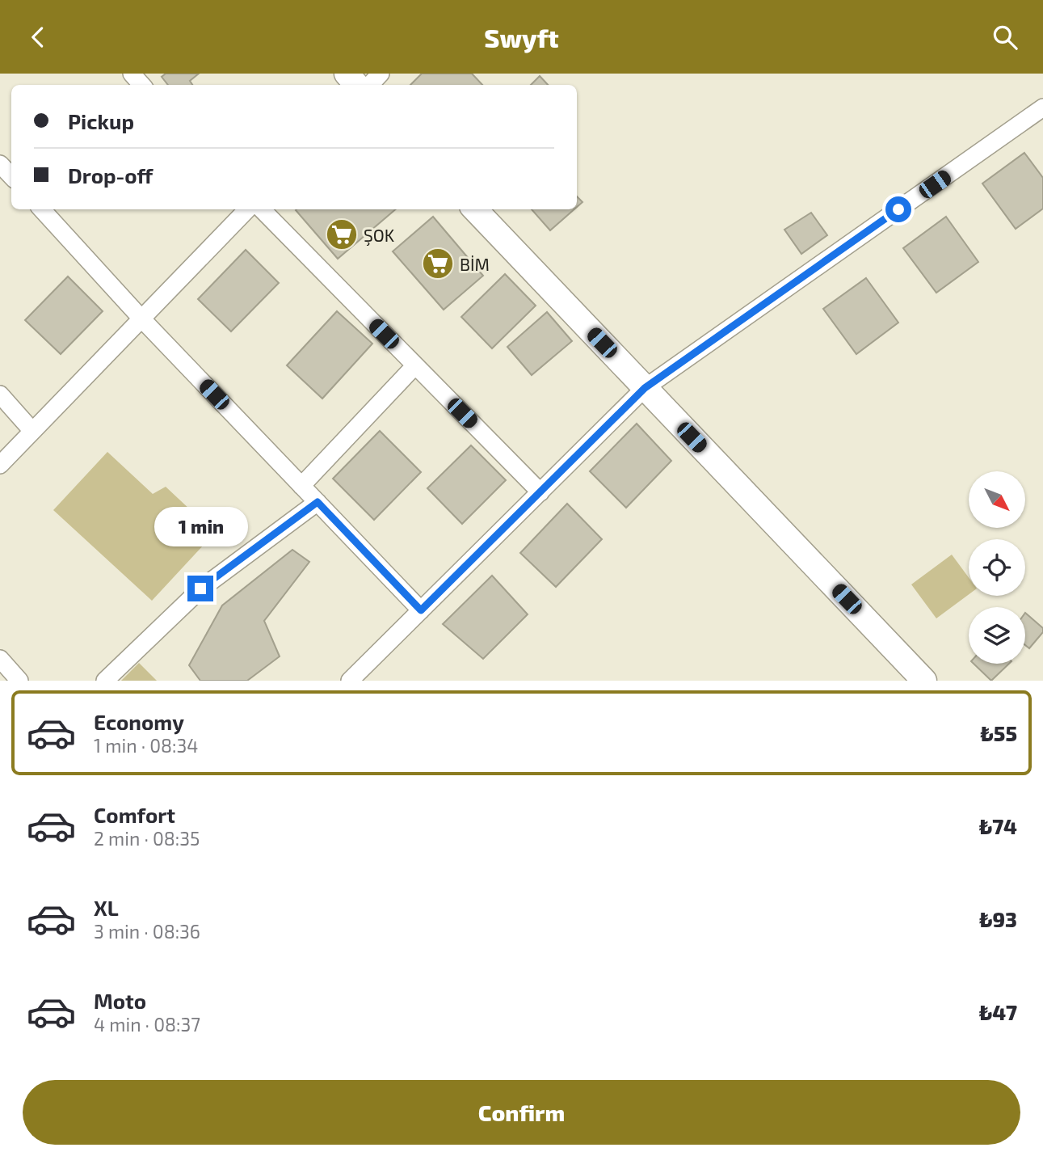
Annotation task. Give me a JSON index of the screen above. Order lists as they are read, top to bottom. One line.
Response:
{"places":{"supermarket":["ŞOK","BİM"]},"north":"bottom right","page":{"header":"Swyft","banner":["Pickup","Drop-off"],"bubble":"1 min","list":[{"name":"Economy","note":"1 min · 08:34","value":"₺55"},{"name":"Comfort","note":"2 min · 08:35","value":"₺74"},{"name":"XL","note":"3 min · 08:36","value":"₺93"},{"name":"Moto","note":"4 min · 08:37","value":"₺47"}],"buttons":"Confirm"}}
